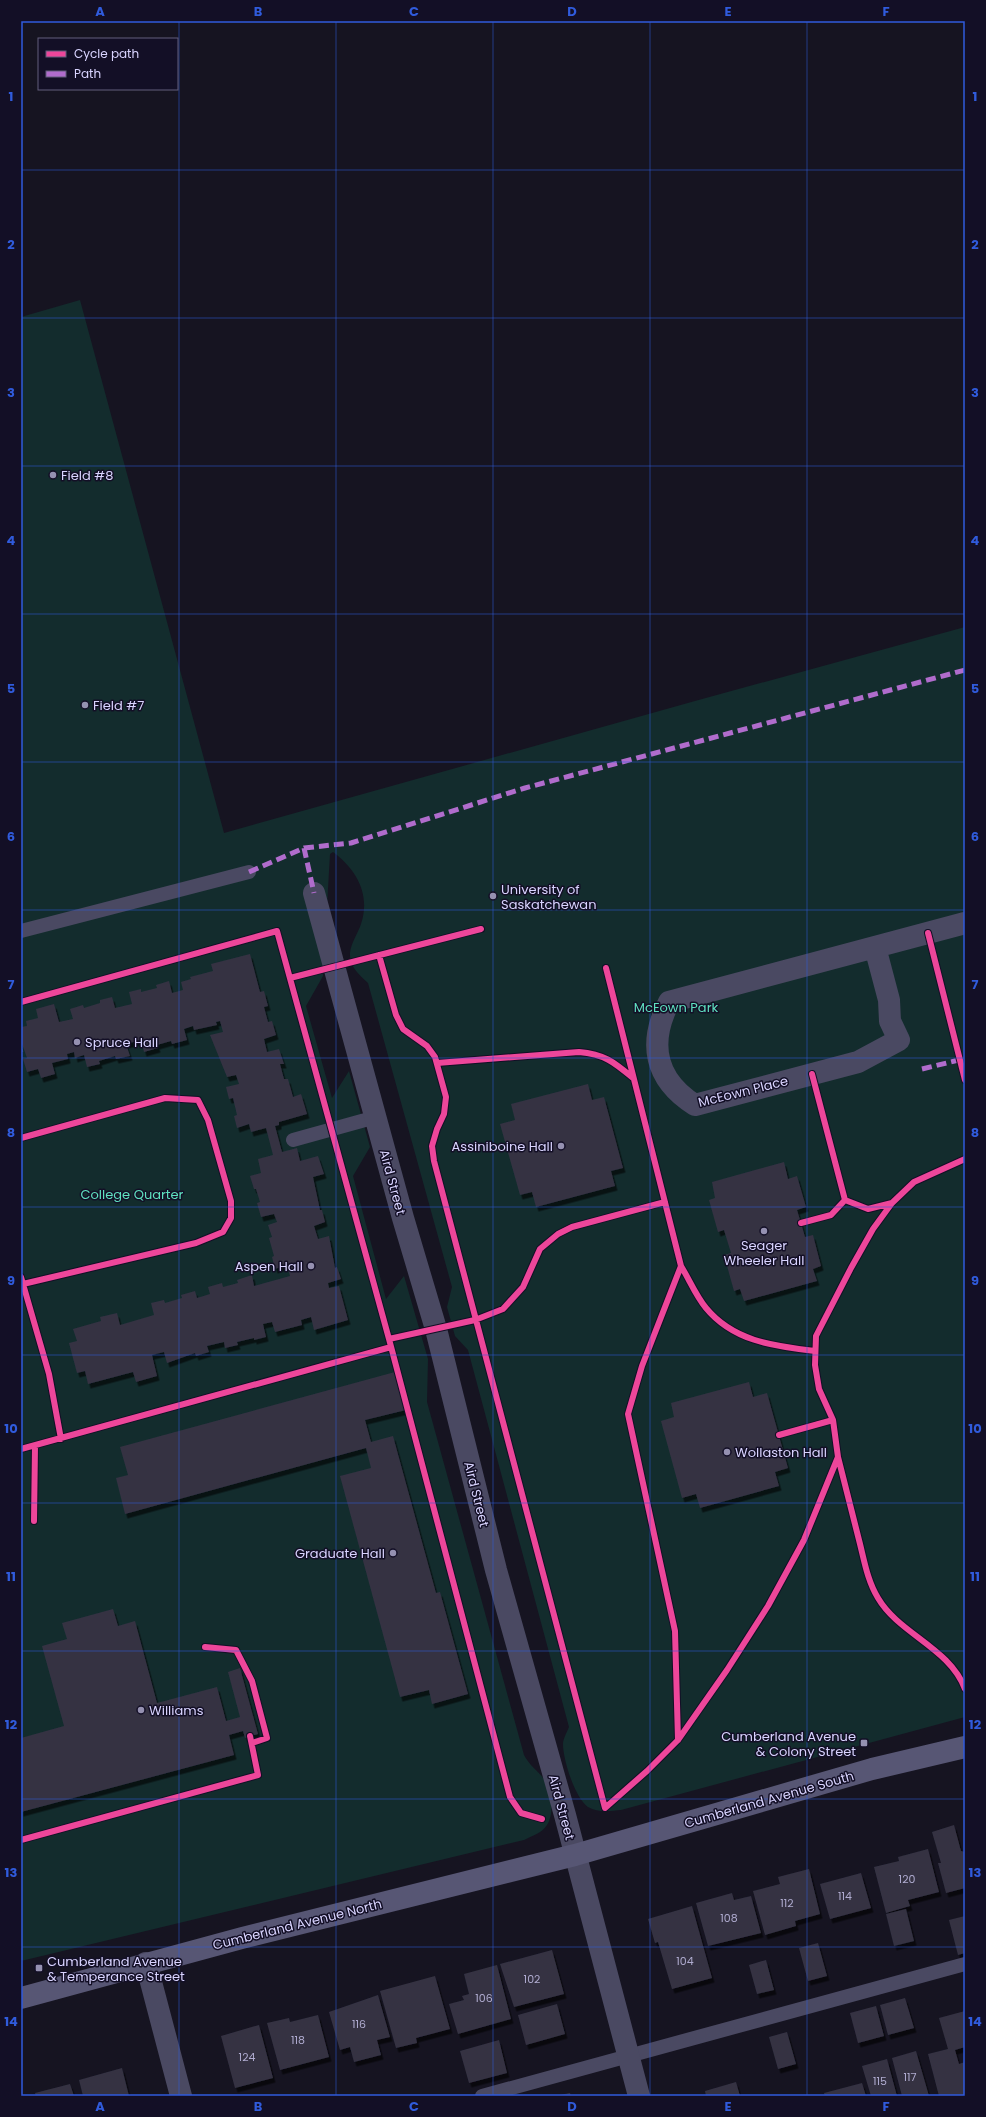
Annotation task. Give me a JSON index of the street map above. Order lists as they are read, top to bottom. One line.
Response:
{"streets":{"main road":["Cumberland Avenue South","Cumberland Avenue North"],"street":["McEown Place","Aird Street"]},"crossings":[["Aird Street","Cumberland Avenue South"],["Aird Street","Cumberland Avenue North"],["Cumberland Avenue South","Cumberland Avenue North"]],"parks":["McEown Park","College Quarter"],"places":{"other":["Field #8","Field #7","University of Saskatchewan","Spruce Hall","Assiniboine Hall","Seager Wheeler Hall","Aspen Hall","Wollaston Hall","Graduate Hall","Williams"],"transit":["Cumberland Avenue & Colony Street","Cumberland Avenue & Temperance Street"]},"house_numbers":["120","114","112","108","104","102","106","116","118","124","117","115"],"legend":["Cycle path","Path"],"grid":{"columns":["A","B","C","D","E","F"],"rows":["1","2","3","4","5","6","7","8","9","10","11","12","13","14"]}}
